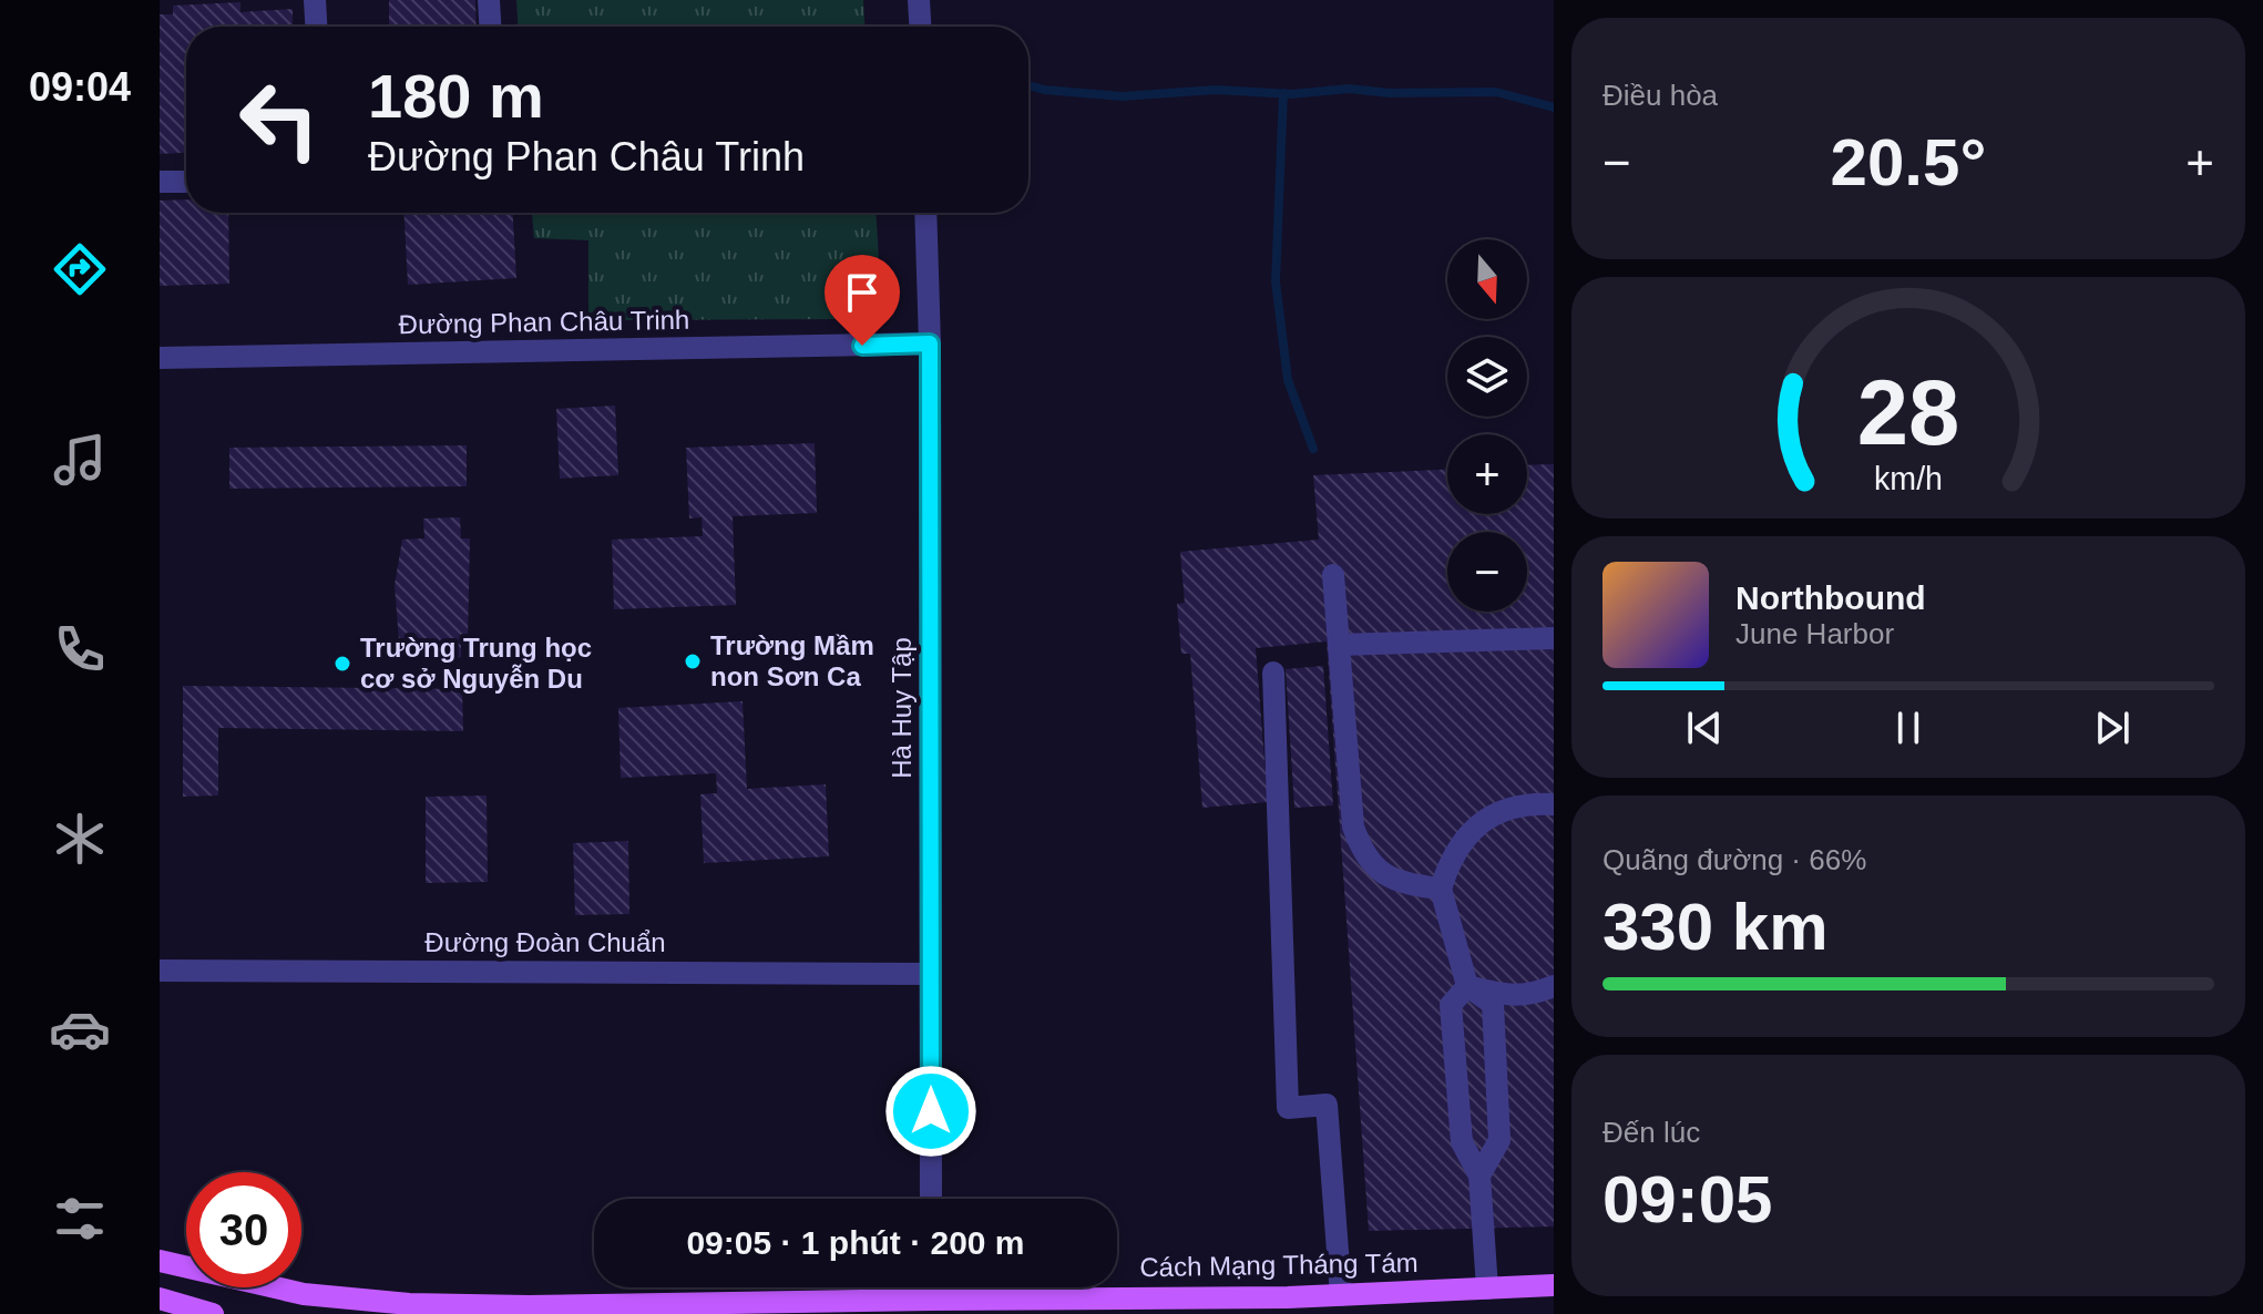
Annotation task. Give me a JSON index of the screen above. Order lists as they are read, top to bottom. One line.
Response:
{"streets":{"main road":["Cách Mạng Tháng Tám"],"street":["Đường Phan Châu Trinh","Hà Huy Tập","Đường Đoàn Chuẩn"]},"crossings":[["Đường Phan Châu Trinh","Hà Huy Tập"],["Hà Huy Tập","Đường Đoàn Chuẩn"]],"places":["Trường Mầm non Sơn Ca","Trường Trung học cơ sở Nguyễn Du"],"north":"bottom","page":{"tabs":"09:04","tile":["Điều hòa",["Quãng đường · 66%","330 km"],["Đến lúc","09:05"]],"turn":["180 m","Đường Phan Châu Trinh"],"heat":["−","20.5°","+"],"map_buttons":["+","−"],"song":["Northbound","June Harbor"],"limit":"30","trip":"09:05 · 1 phút · 200 m","gauge":["28","km/h"]}}
